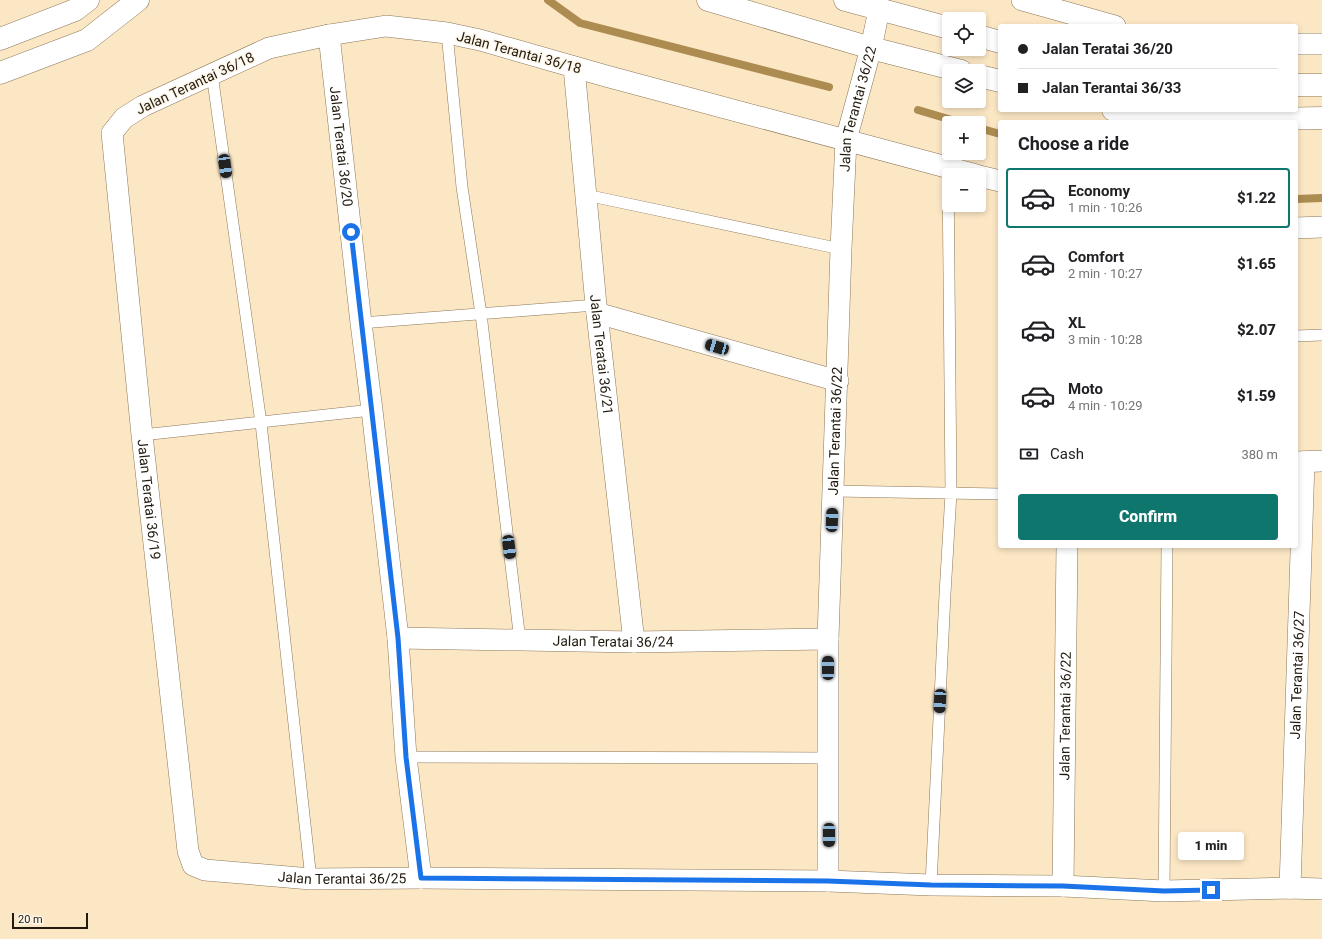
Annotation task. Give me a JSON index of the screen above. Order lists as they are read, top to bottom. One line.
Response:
{"streets":{"street":["Jalan Terantai 36/18","Jalan Terantai 36/22","Jalan Teratai 36/20","Jalan Teratai 36/21","Jalan Teratai 36/19","Jalan Teratai 36/24","Jalan Terantai 36/27","Jalan Terantai 36/25"]},"crossings":[["Jalan Terantai 36/18","Jalan Terantai 36/22"],["Jalan Terantai 36/18","Jalan Teratai 36/20"],["Jalan Terantai 36/18","Jalan Teratai 36/21"],["Jalan Terantai 36/18","Jalan Teratai 36/19"],["Jalan Terantai 36/22","Jalan Teratai 36/24"],["Jalan Terantai 36/22","Jalan Terantai 36/25"],["Jalan Teratai 36/20","Jalan Teratai 36/24"],["Jalan Teratai 36/20","Jalan Terantai 36/25"],["Jalan Teratai 36/21","Jalan Teratai 36/24"],["Jalan Teratai 36/19","Jalan Terantai 36/25"],["Jalan Terantai 36/27","Jalan Terantai 36/25"]],"scale_bar":"20 m","page":{"map_buttons":["+","−"],"banner":["Jalan Teratai 36/20","Jalan Terantai 36/33"],"heading":"Choose a ride","list":[{"name":"Economy","note":"1 min · 10:26","value":"$1.22"},{"name":"Comfort","note":"2 min · 10:27","value":"$1.65"},{"name":"XL","note":"3 min · 10:28","value":"$2.07"},{"name":"Moto","note":"4 min · 10:29","value":"$1.59"}],"pay":["Cash","380 m"],"buttons":"Confirm","bubble":"1 min","scale":"20 m"}}
